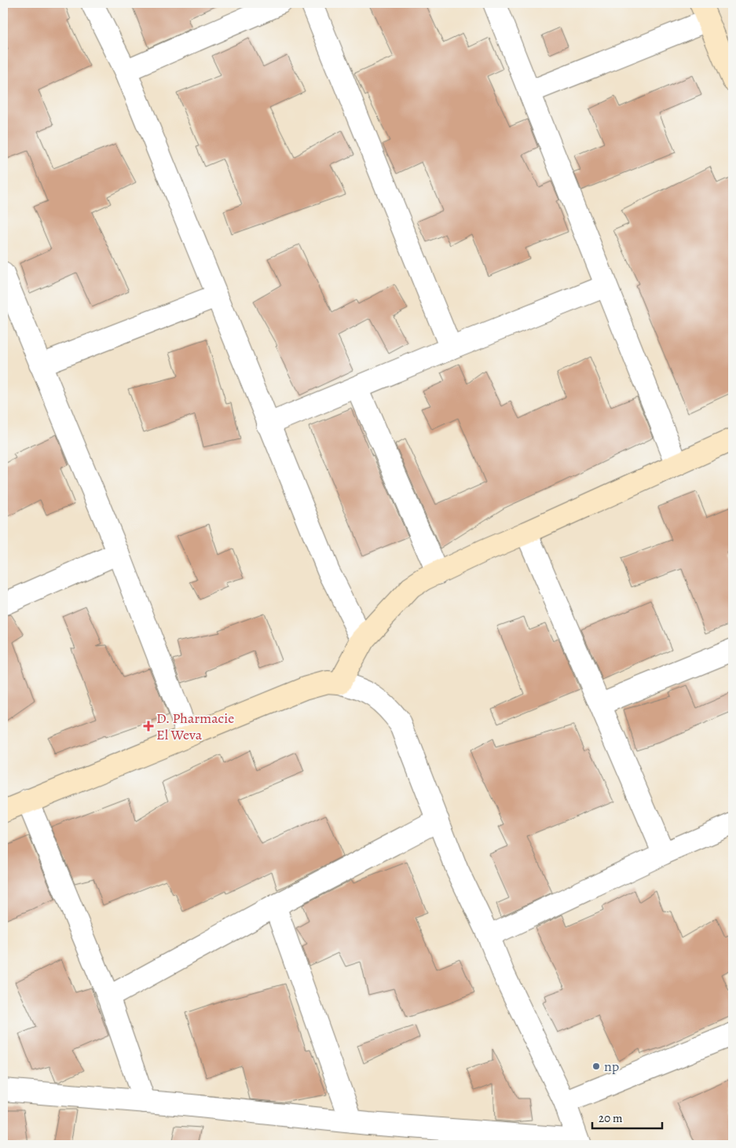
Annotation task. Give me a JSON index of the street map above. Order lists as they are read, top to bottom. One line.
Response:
{"places":{"health":["D. Pharmacie El Weva"],"other":["np"]},"scale_bar":"20 m"}
